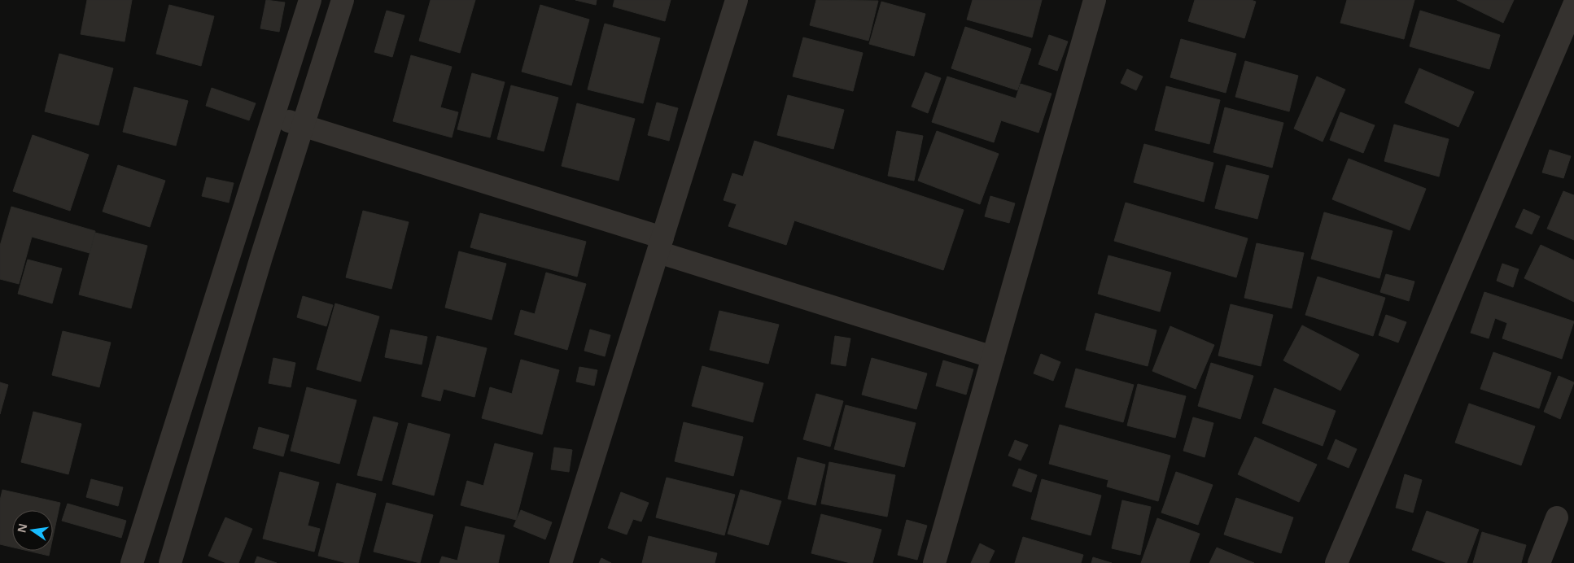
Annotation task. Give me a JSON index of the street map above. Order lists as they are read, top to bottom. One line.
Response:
{"north":"left"}
